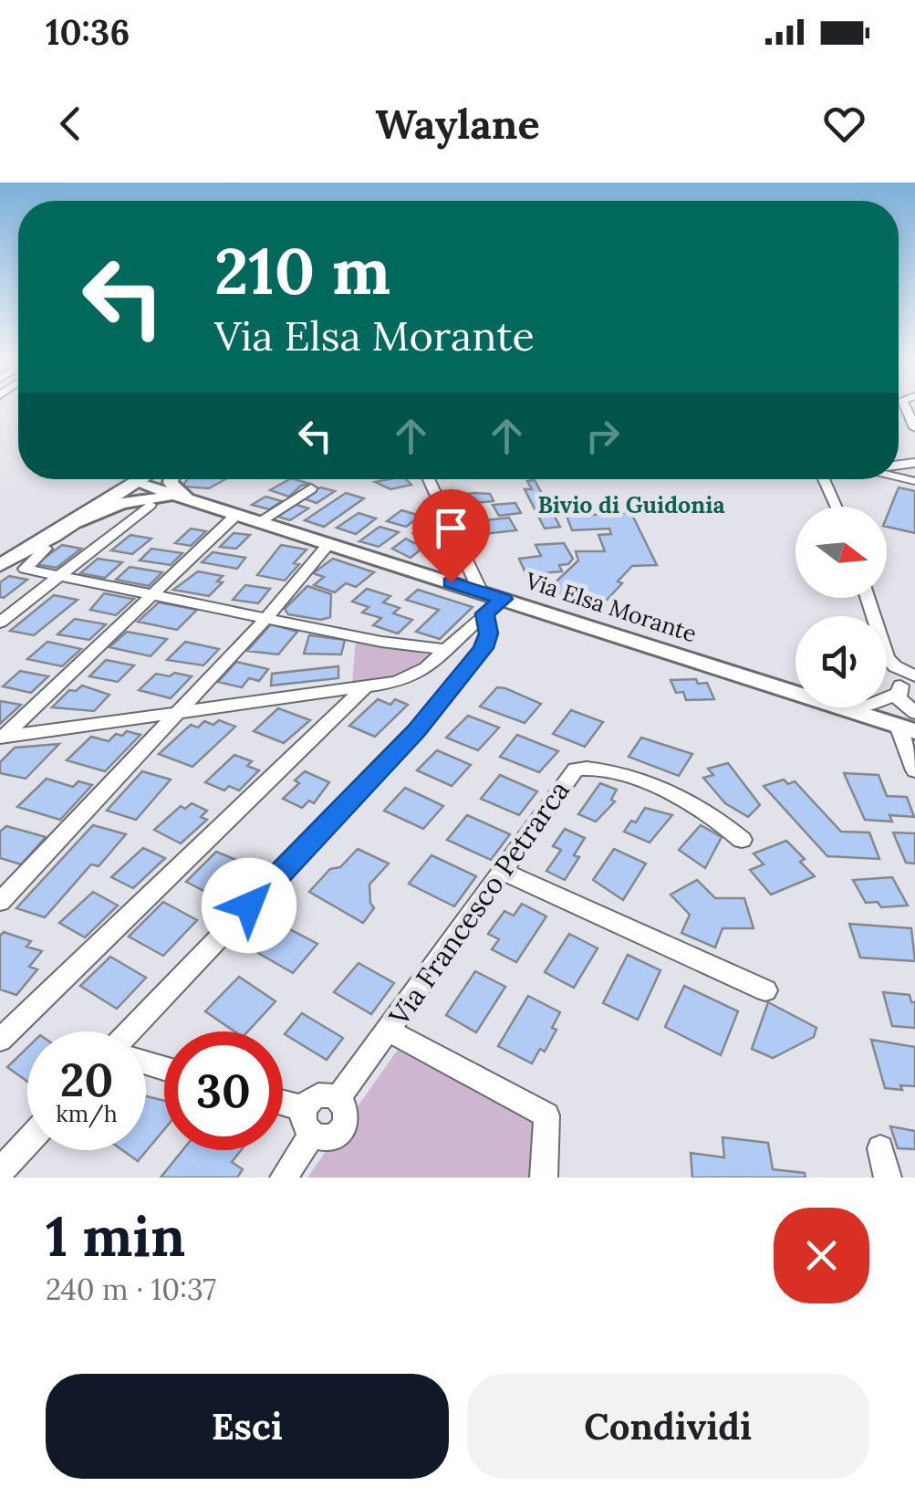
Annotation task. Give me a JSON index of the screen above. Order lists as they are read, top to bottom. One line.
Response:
{"streets":{"street":["Via Elsa Morante","Via Francesco Petrarca"]},"districts":["Bivio di Guidonia"],"north":"right","page":{"status":"10:36","header":"Waylane","turn":["210 m","Via Elsa Morante"],"speed":"20 km/h","limit":"30","heading":["1 min","240 m · 10:37"],"buttons":["Esci","Condividi"]}}
